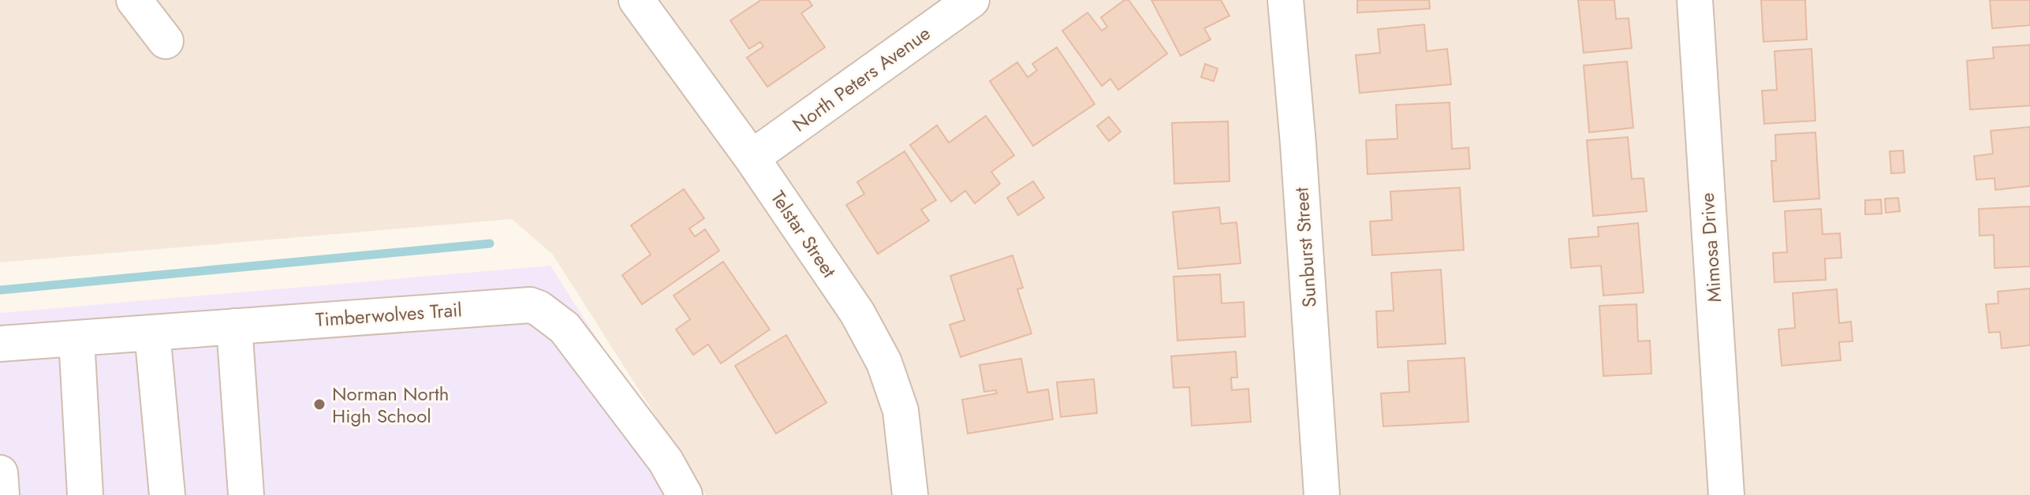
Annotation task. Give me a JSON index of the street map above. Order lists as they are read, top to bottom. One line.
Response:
{"streets":{"street":["North Peters Avenue","Telstar Street","Sunburst Street","Mimosa Drive","Timberwolves Trail"]},"crossings":[["North Peters Avenue","Telstar Street"]],"places":["Norman North High School"]}
